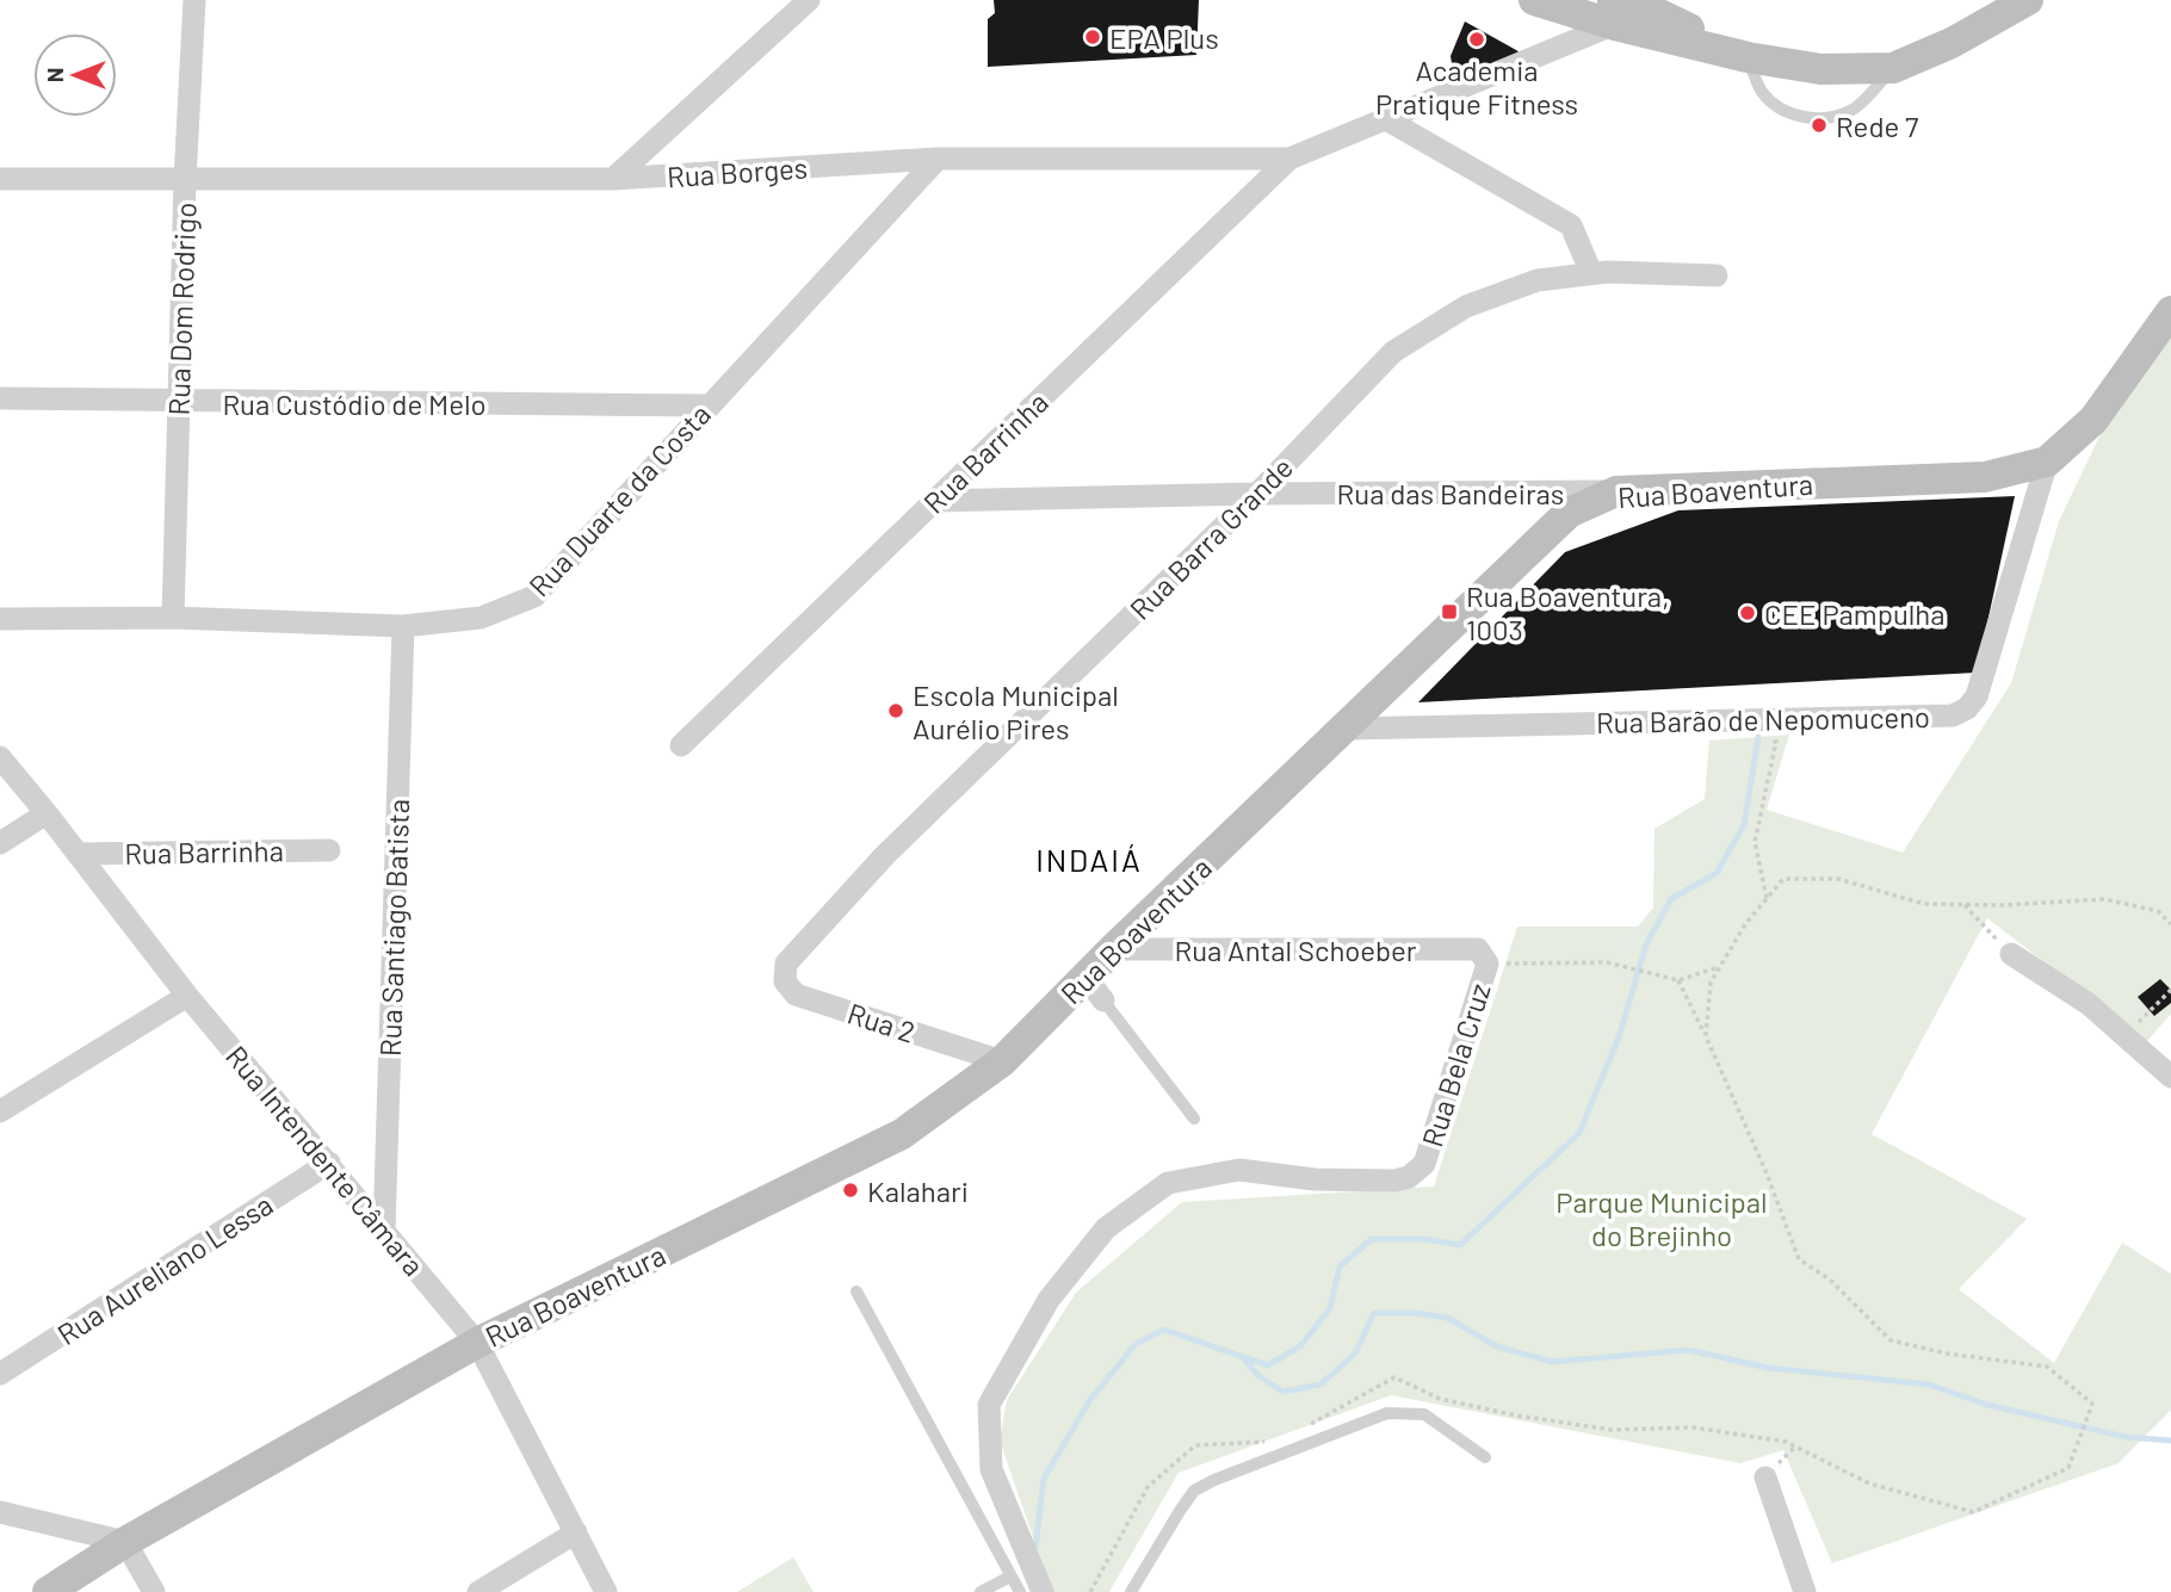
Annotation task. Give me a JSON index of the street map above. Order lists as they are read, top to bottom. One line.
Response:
{"streets":{"street":["Rua Borges","Rua Dom Rodrigo","Rua Custódio de Melo","Rua Barrinha","Rua Boaventura","Rua das Bandeiras","Rua Duarte da Costa","Rua Barra Grande","Rua Barão de Nepomuceno","Rua Santiago Batista","Rua Antal Schoeber","Rua 2","Rua Bela Cruz","Rua Intendente Câmara","Rua Aureliano Lessa"]},"crossings":[["Rua Borges","Rua Dom Rodrigo"],["Rua Borges","Rua Barrinha"],["Rua Borges","Rua Duarte da Costa"],["Rua Dom Rodrigo","Rua Custódio de Melo"],["Rua Dom Rodrigo","Rua Duarte da Costa"],["Rua Custódio de Melo","Rua Duarte da Costa"],["Rua Barrinha","Rua das Bandeiras"],["Rua Barrinha","Rua Intendente Câmara"],["Rua Boaventura","Rua das Bandeiras"],["Rua Boaventura","Rua Barão de Nepomuceno"],["Rua Boaventura","Rua Antal Schoeber"],["Rua Boaventura","Rua 2"],["Rua Boaventura","Rua Intendente Câmara"],["Rua das Bandeiras","Rua Barra Grande"],["Rua Duarte da Costa","Rua Santiago Batista"],["Rua Barra Grande","Rua 2"],["Rua Santiago Batista","Rua Intendente Câmara"],["Rua Antal Schoeber","Rua Bela Cruz"],["Rua Intendente Câmara","Rua Aureliano Lessa"]],"districts":["INDAIÁ"],"parks":["Parque Municipal do Brejinho"],"places":{"other":["EPA Plus","Academia Pratique Fitness","Rede 7","CEE Pampulha","Escola Municipal Aurélio Pires","Kalahari"],"transit":["Rua Boaventura, 1003"]},"north":"left"}
